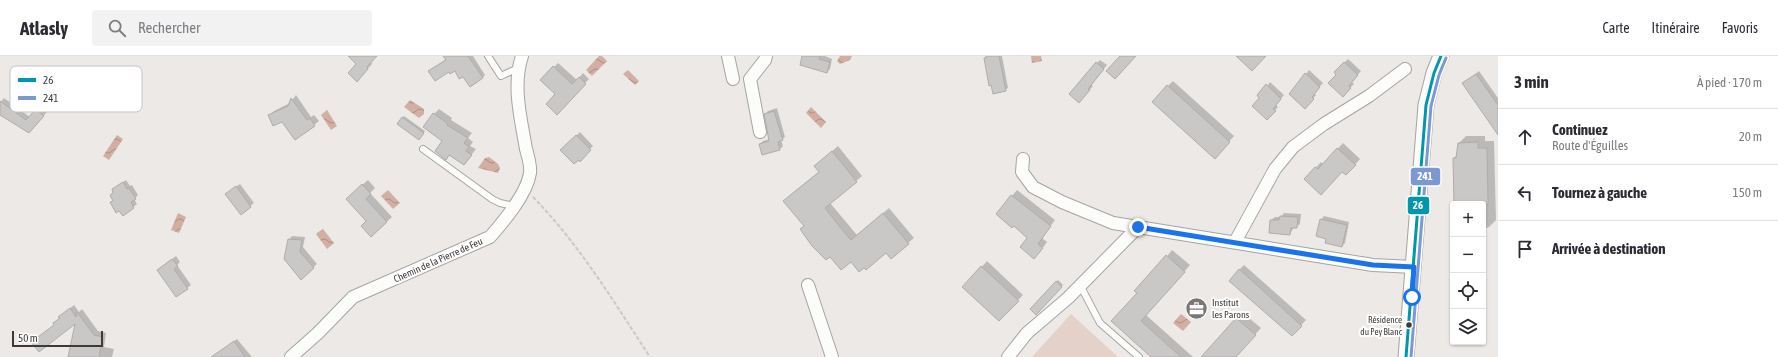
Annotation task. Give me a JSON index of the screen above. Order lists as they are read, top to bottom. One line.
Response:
{"streets":{"street":["Chemin de la Pierre de Feu"]},"places":{"office":["Institut les Parons"],"other":["Résidence du Pey Blanc"]},"lines":["transit line 26","transit line 241"],"legend":["26","241"],"scale_bar":"50 m","page":{"header":"Atlasly","search":"Rechercher","nav":["Carte","Itinéraire","Favoris"],"heading":["3 min","À pied · 170 m"],"list":[["Continuez","Route d'Éguilles","20 m"],["Tournez à gauche","150 m"],"Arrivée à destination"],"map_buttons":["+","−"],"scale":"50 m"}}
